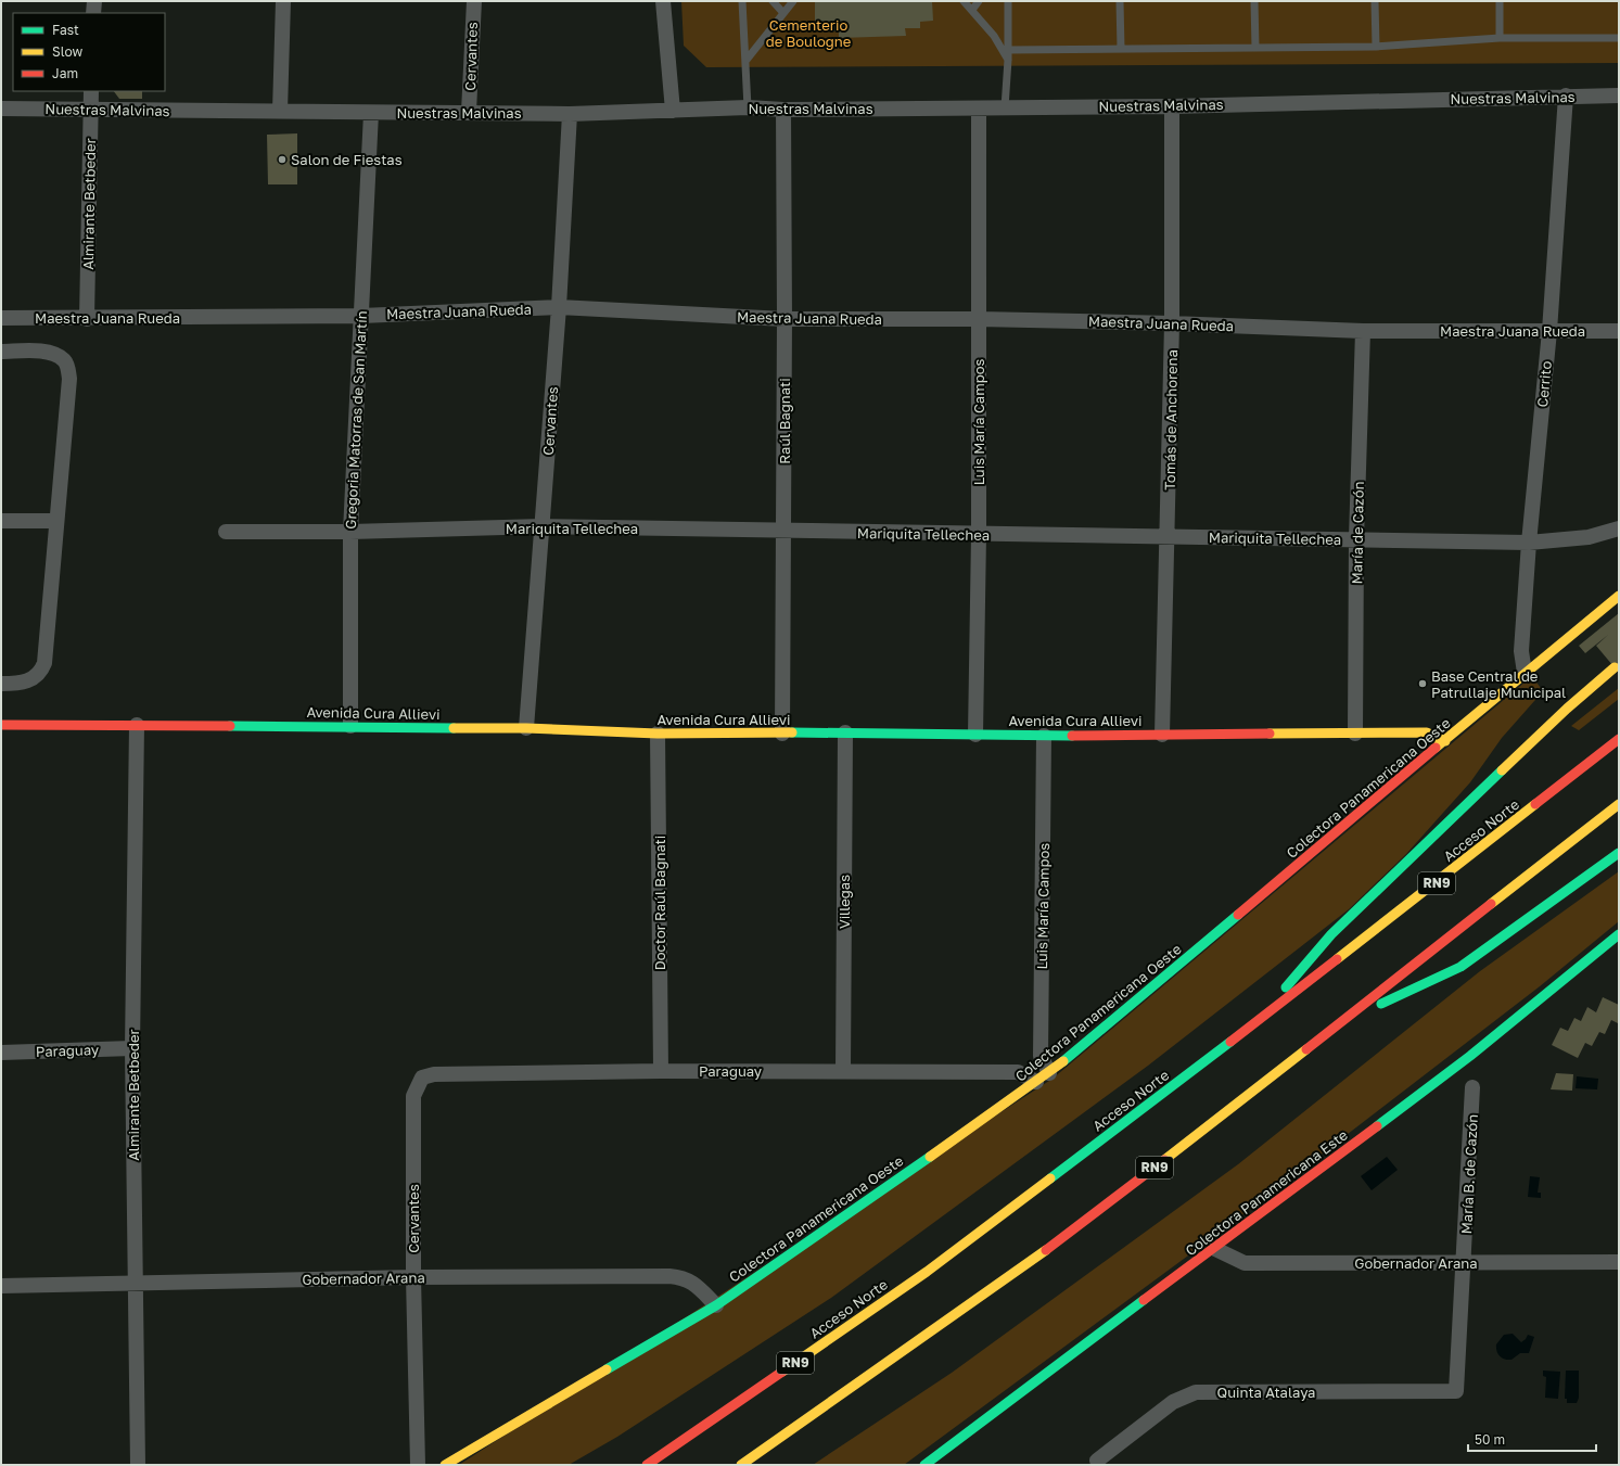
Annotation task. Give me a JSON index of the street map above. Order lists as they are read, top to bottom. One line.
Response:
{"streets":{"main road":["Avenida Cura Allievi","Colectora Panamericana Oeste","Acceso Norte","RN9","Colectora Panamericana Este"],"street":["Cervantes","Nuestras Malvinas","Almirante Betbeder","Maestra Juana Rueda","Cerrito","Gregoria Matorras de San Martín","Tomás de Anchorena","Raúl Bagnati","Luis María Campos","Mariquita Tellechea","María de Cazón","Villegas","Doctor Raúl Bagnati","Paraguay","María B. de Cazón","Gobernador Arana","Quinta Atalaya"]},"crossings":[["Cervantes","Nuestras Malvinas"],["Cervantes","Maestra Juana Rueda"],["Cervantes","Mariquita Tellechea"],["Cervantes","Avenida Cura Allievi"],["Cervantes","Paraguay"],["Cervantes","Gobernador Arana"],["Nuestras Malvinas","Almirante Betbeder"],["Nuestras Malvinas","Cerrito"],["Nuestras Malvinas","Gregoria Matorras de San Martín"],["Nuestras Malvinas","Tomás de Anchorena"],["Nuestras Malvinas","Raúl Bagnati"],["Nuestras Malvinas","Luis María Campos"],["Almirante Betbeder","Maestra Juana Rueda"],["Almirante Betbeder","Avenida Cura Allievi"],["Almirante Betbeder","Paraguay"],["Almirante Betbeder","Gobernador Arana"],["Maestra Juana Rueda","Cerrito"],["Maestra Juana Rueda","Gregoria Matorras de San Martín"],["Maestra Juana Rueda","Tomás de Anchorena"],["Maestra Juana Rueda","Raúl Bagnati"],["Maestra Juana Rueda","Luis María Campos"],["Maestra Juana Rueda","María de Cazón"],["Cerrito","Mariquita Tellechea"],["Cerrito","Colectora Panamericana Oeste"],["Gregoria Matorras de San Martín","Mariquita Tellechea"],["Gregoria Matorras de San Martín","Avenida Cura Allievi"],["Tomás de Anchorena","Mariquita Tellechea"],["Tomás de Anchorena","Avenida Cura Allievi"],["Raúl Bagnati","Mariquita Tellechea"],["Raúl Bagnati","Avenida Cura Allievi"],["Luis María Campos","Mariquita Tellechea"],["Luis María Campos","Avenida Cura Allievi"],["Luis María Campos","Colectora Panamericana Oeste"],["Mariquita Tellechea","María de Cazón"],["María de Cazón","Avenida Cura Allievi"],["Avenida Cura Allievi","Colectora Panamericana Oeste"],["Avenida Cura Allievi","Villegas"],["Avenida Cura Allievi","Doctor Raúl Bagnati"],["Colectora Panamericana Oeste","Paraguay"],["Colectora Panamericana Oeste","Gobernador Arana"],["Villegas","Paraguay"],["Doctor Raúl Bagnati","Paraguay"],["María B. de Cazón","Gobernador Arana"],["María B. de Cazón","Quinta Atalaya"],["Colectora Panamericana Este","Gobernador Arana"]],"parks":["Cementerio de Boulogne"],"places":["Salon de Fiestas","Base Central de Patrullaje Municipal"],"legend":["Fast","Slow","Jam"],"scale_bar":"50 m"}
